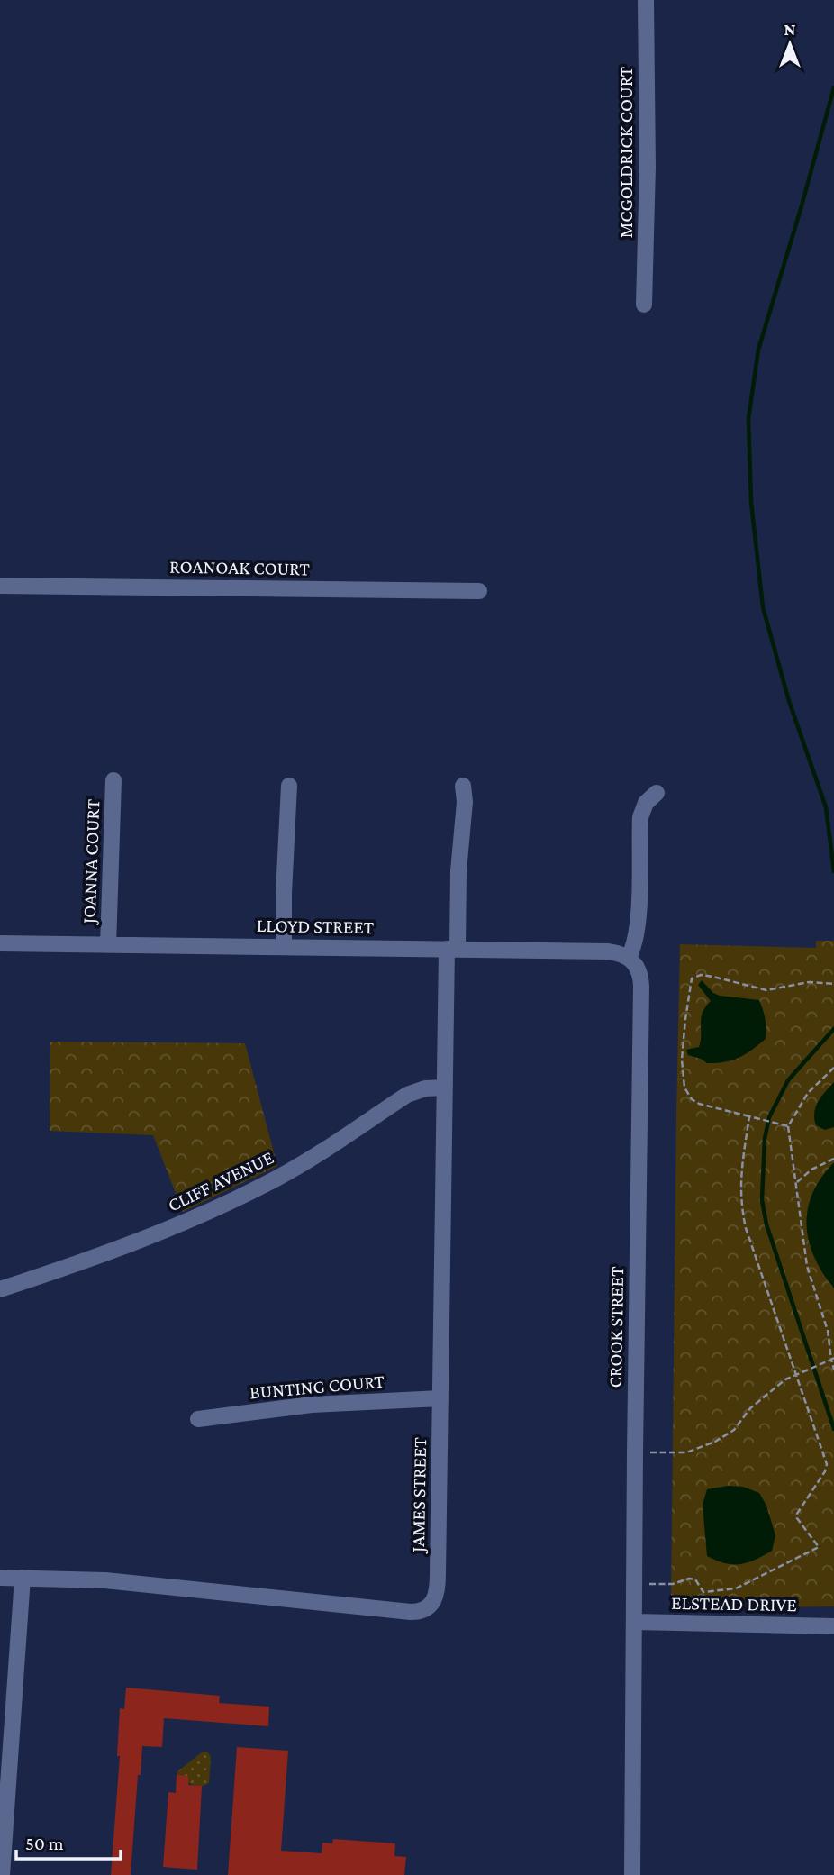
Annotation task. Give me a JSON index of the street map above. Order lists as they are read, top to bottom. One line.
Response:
{"streets":{"street":["MCGOLDRICK COURT","ROANOAK COURT","JOANNA COURT","LLOYD STREET","CLIFF AVENUE","CROOK STREET","BUNTING COURT","JAMES STREET","ELSTEAD DRIVE"]},"crossings":[["JOANNA COURT","LLOYD STREET"],["LLOYD STREET","CROOK STREET"],["LLOYD STREET","JAMES STREET"],["CLIFF AVENUE","JAMES STREET"],["CROOK STREET","ELSTEAD DRIVE"],["BUNTING COURT","JAMES STREET"]],"scale_bar":"50 m","north":"top"}
